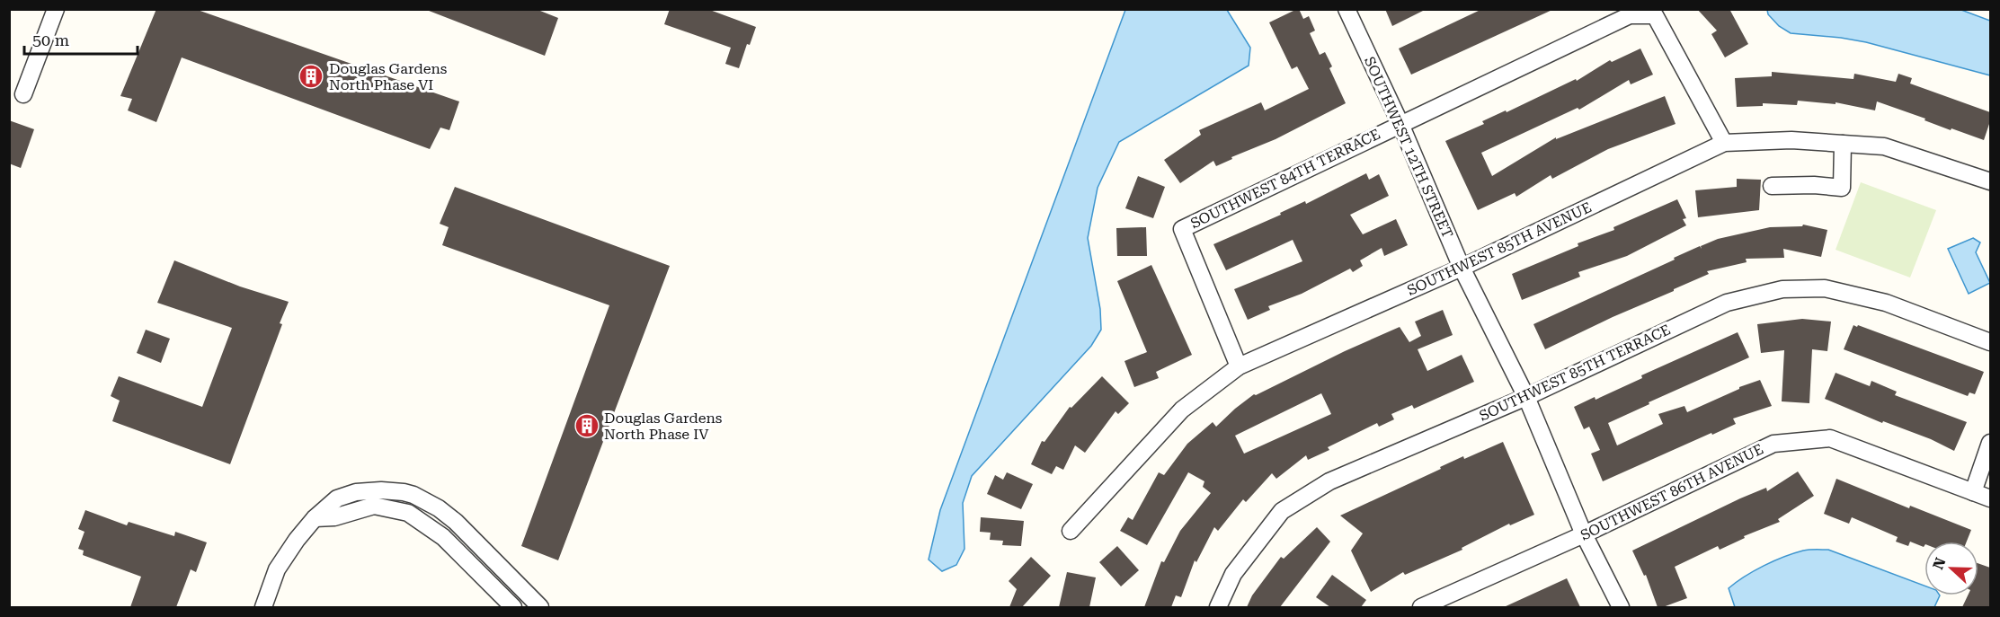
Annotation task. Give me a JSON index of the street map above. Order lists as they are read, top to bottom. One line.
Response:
{"streets":{"street":["SOUTHWEST 12TH STREET","SOUTHWEST 84TH TERRACE","SOUTHWEST 85TH AVENUE","SOUTHWEST 85TH TERRACE","SOUTHWEST 86TH AVENUE"]},"crossings":[["SOUTHWEST 12TH STREET","SOUTHWEST 84TH TERRACE"],["SOUTHWEST 12TH STREET","SOUTHWEST 85TH AVENUE"],["SOUTHWEST 12TH STREET","SOUTHWEST 85TH TERRACE"],["SOUTHWEST 12TH STREET","SOUTHWEST 86TH AVENUE"],["SOUTHWEST 84TH TERRACE","SOUTHWEST 85TH AVENUE"]],"places":{"building":["Douglas Gardens North Phase VI","Douglas Gardens North Phase IV"]},"scale_bar":"50 m","north":"left"}
